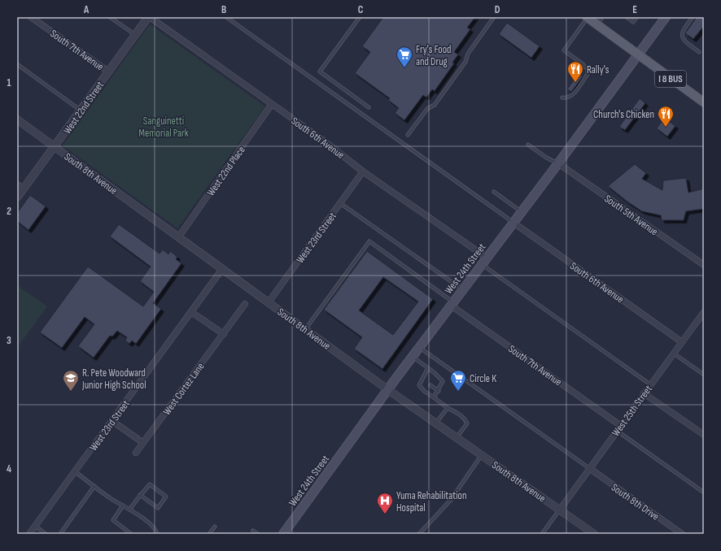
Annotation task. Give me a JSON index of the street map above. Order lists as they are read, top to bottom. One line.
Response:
{"streets":{"main road":["I 8 BUS","West 24th Street"],"street":["South 7th Avenue","West 22nd Street","South 6th Avenue","West 22nd Place","South 8th Avenue","South 5th Avenue","West 23rd Street","West Cortez Lane","West 25th Street","South 8th Drive"]},"crossings":[["South 7th Avenue","West 22nd Street"],["South 7th Avenue","West 24th Street"],["South 7th Avenue","West 25th Street"],["I 8 BUS","West 24th Street"],["West 22nd Street","South 6th Avenue"],["West 22nd Street","South 8th Avenue"],["South 6th Avenue","West 22nd Place"],["South 6th Avenue","West 23rd Street"],["South 6th Avenue","West 24th Street"],["South 6th Avenue","West 25th Street"],["West 22nd Place","South 8th Avenue"],["South 8th Avenue","West 23rd Street"],["South 8th Avenue","West 24th Street"],["South 8th Avenue","West 25th Street"],["South 5th Avenue","West 24th Street"],["West 25th Street","South 8th Drive"]],"parks":["Sanguinetti Memorial Park"],"places":{"supermarket":["Fry's Food and Drug","Circle K"],"restaurant":["Rally's","Church's Chicken"],"school or university":["R. Pete Woodward Junior High School"],"hospital":["Yuma Rehabilitation Hospital"]},"grid":{"columns":["A","B","C","D","E"],"rows":["1","2","3","4"]}}
